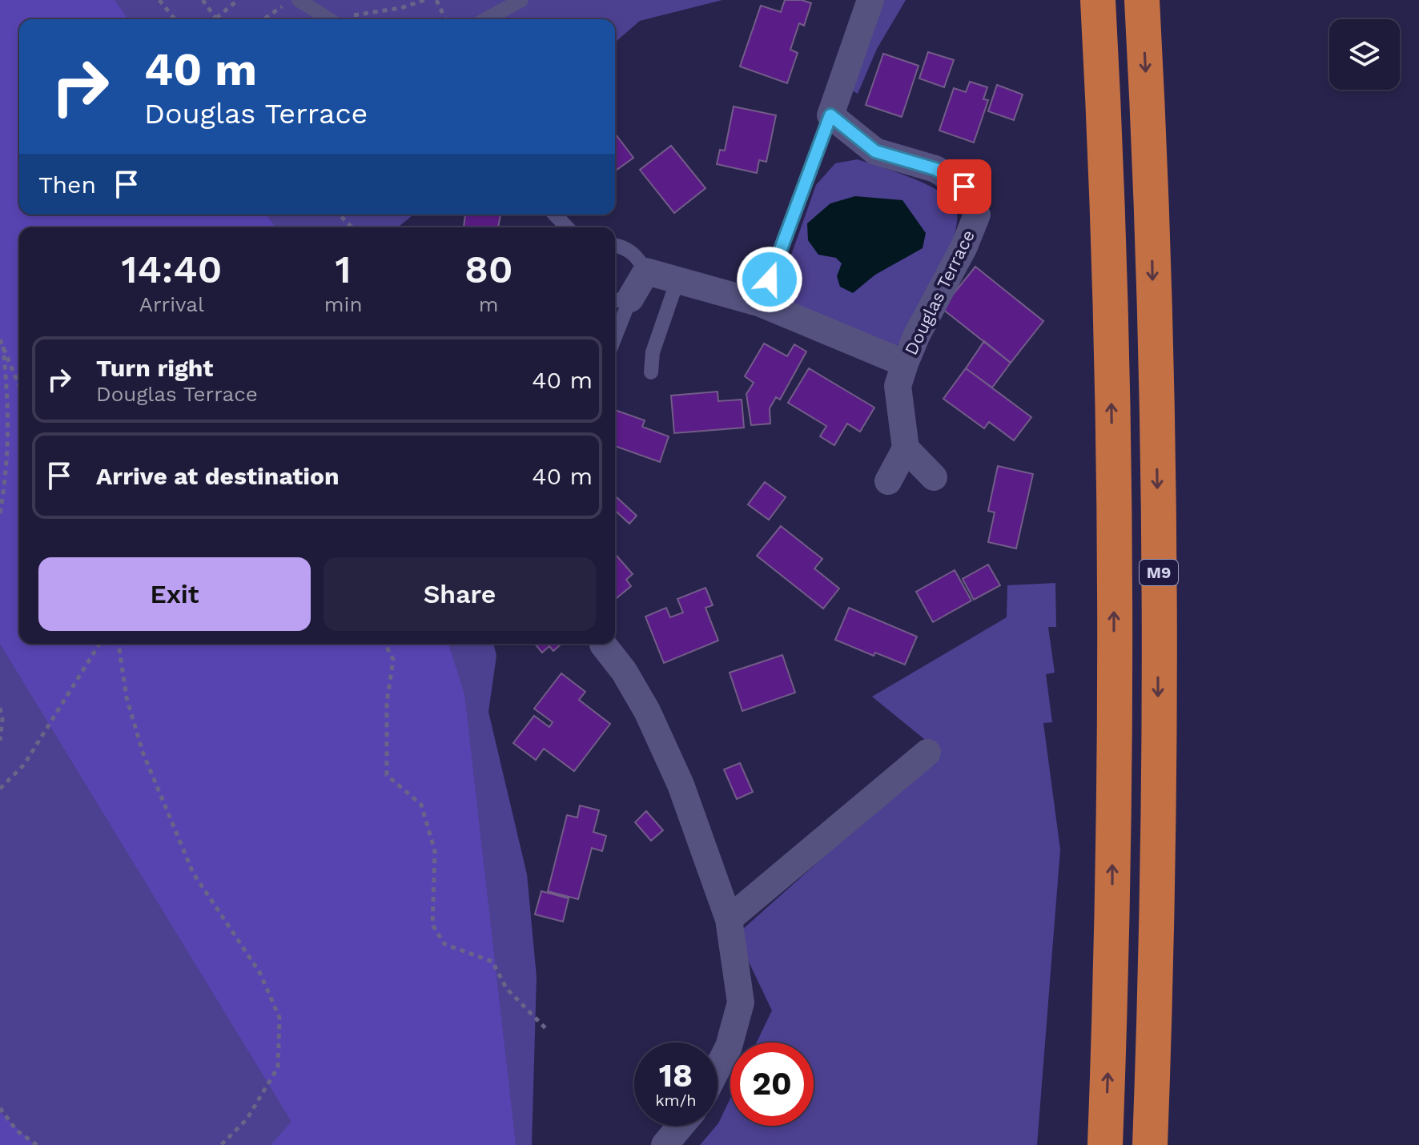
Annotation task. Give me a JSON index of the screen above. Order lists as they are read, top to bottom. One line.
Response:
{"streets":{"highway":["M9"],"street":["Douglas Terrace"]},"page":{"turn":["40 m","Douglas Terrace"],"then":"Then","eta":["14:40","Arrival","1","min","80","m"],"list":[{"name":"Turn right","note":"Douglas Terrace","value":"40 m"},{"name":"Arrive at destination","value":"40 m"}],"buttons":["Exit","Share"],"speed":"18 km/h","limit":"20"}}
